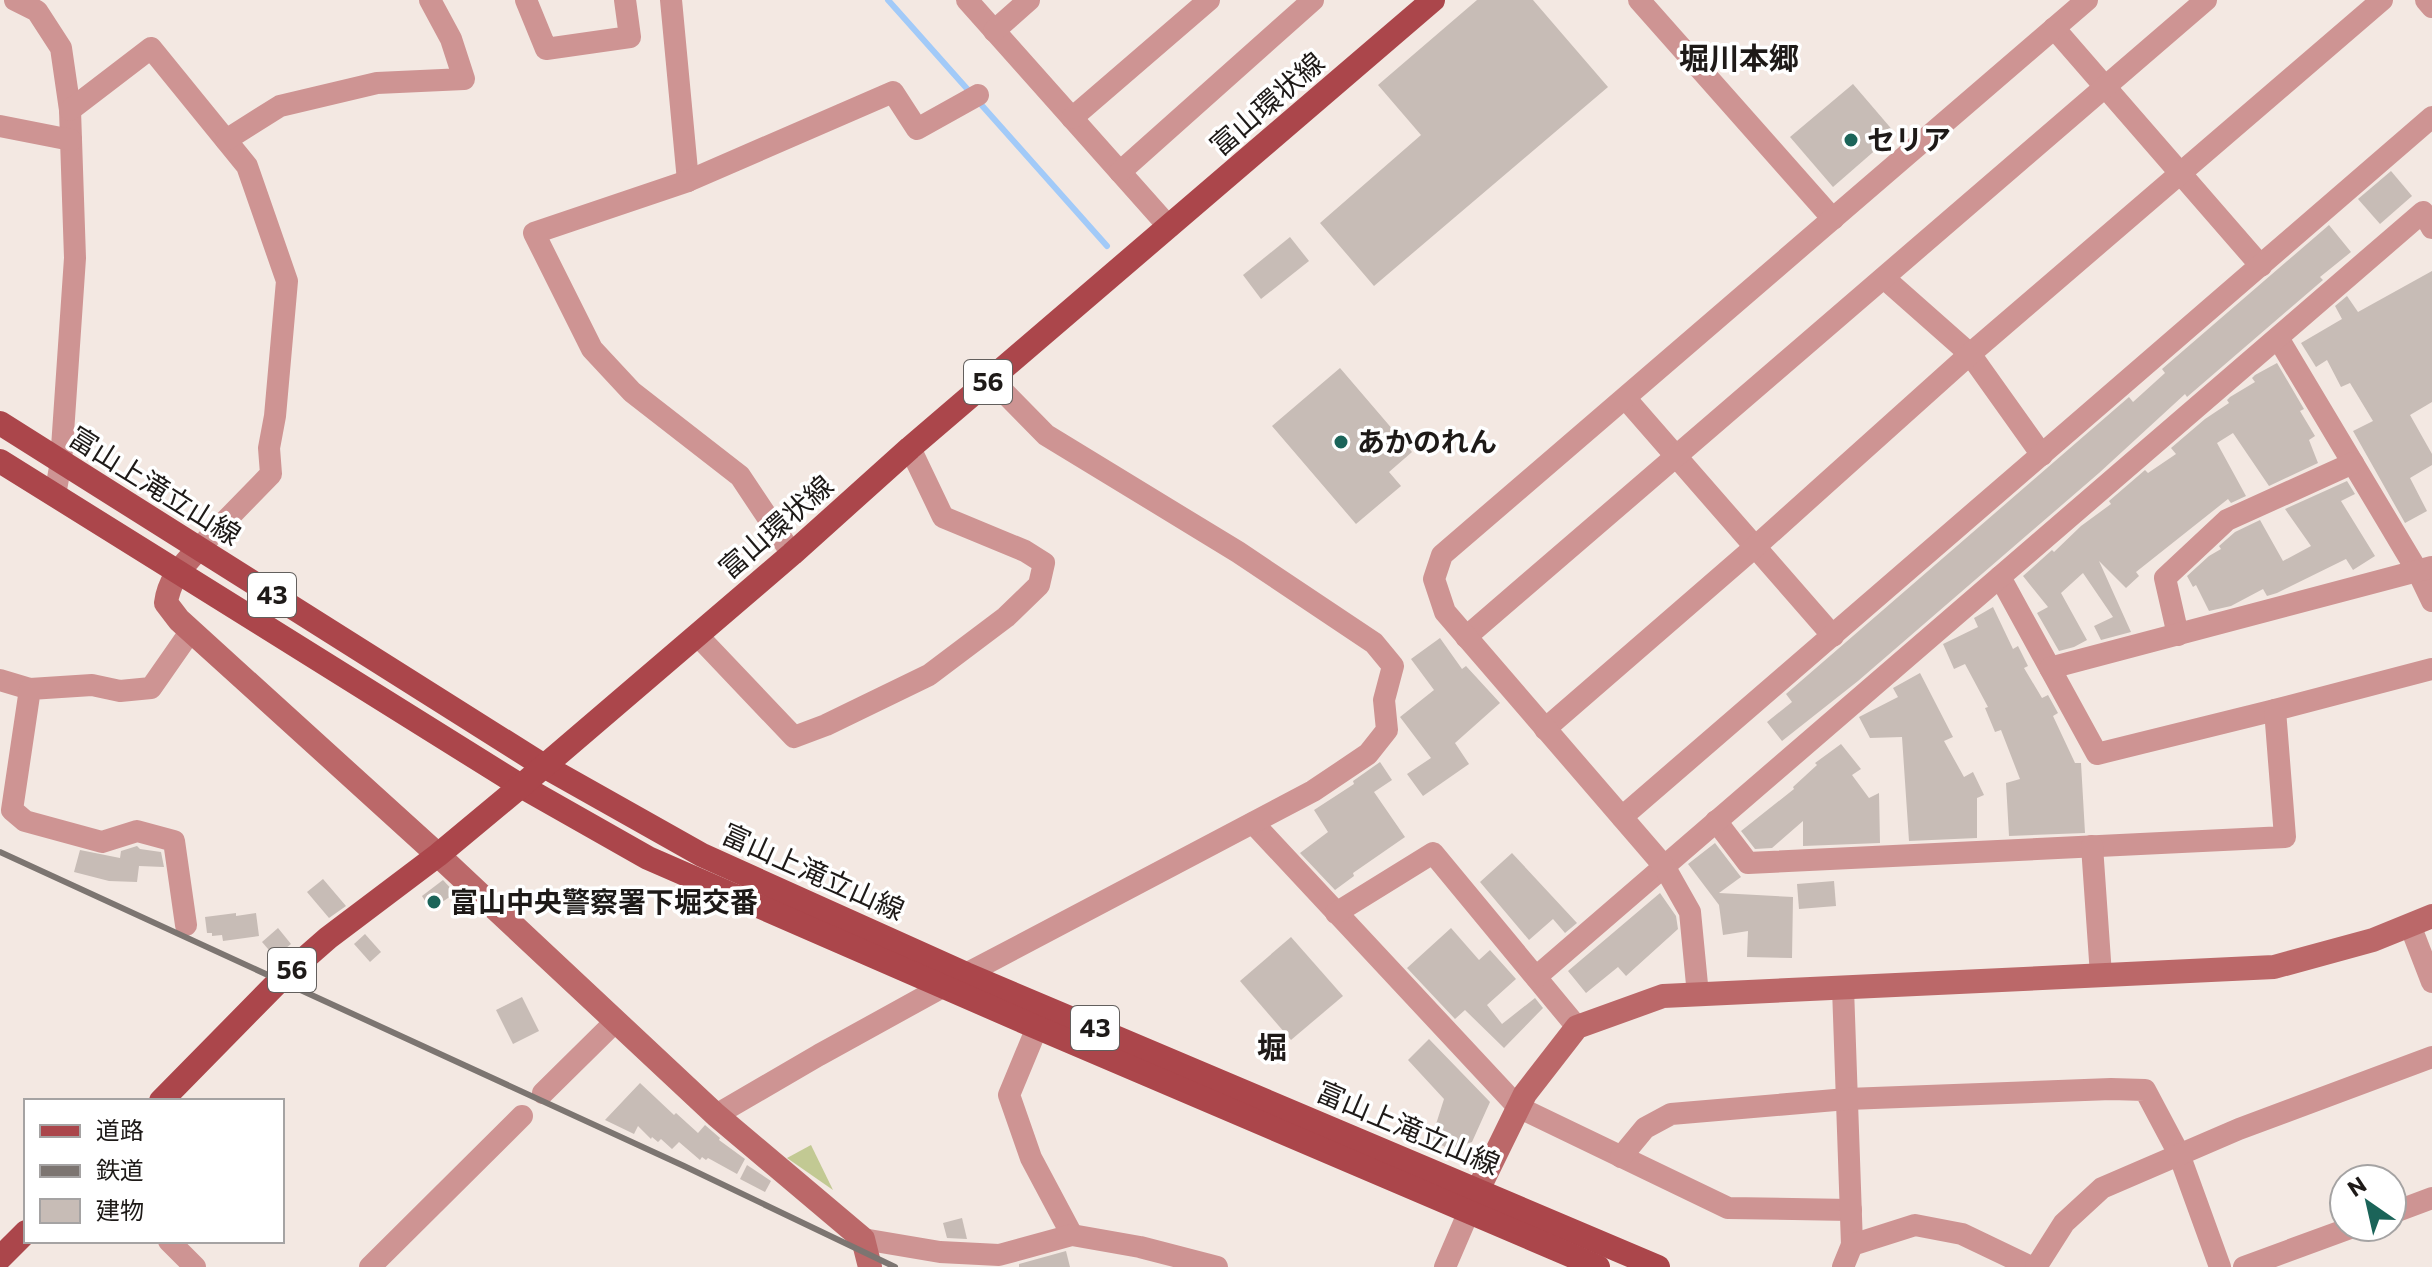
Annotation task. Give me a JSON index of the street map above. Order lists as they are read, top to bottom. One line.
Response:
{"streets":{"main road":["富山環状線","56","富山上滝立山線","43"]},"crossings":[["富山環状線","富山上滝立山線"]],"districts":["堀川本郷","堀"],"places":["セリア","あかのれん","富山中央警察署下堀交番"],"legend":["道路","鉄道","建物"],"north":"top left"}
